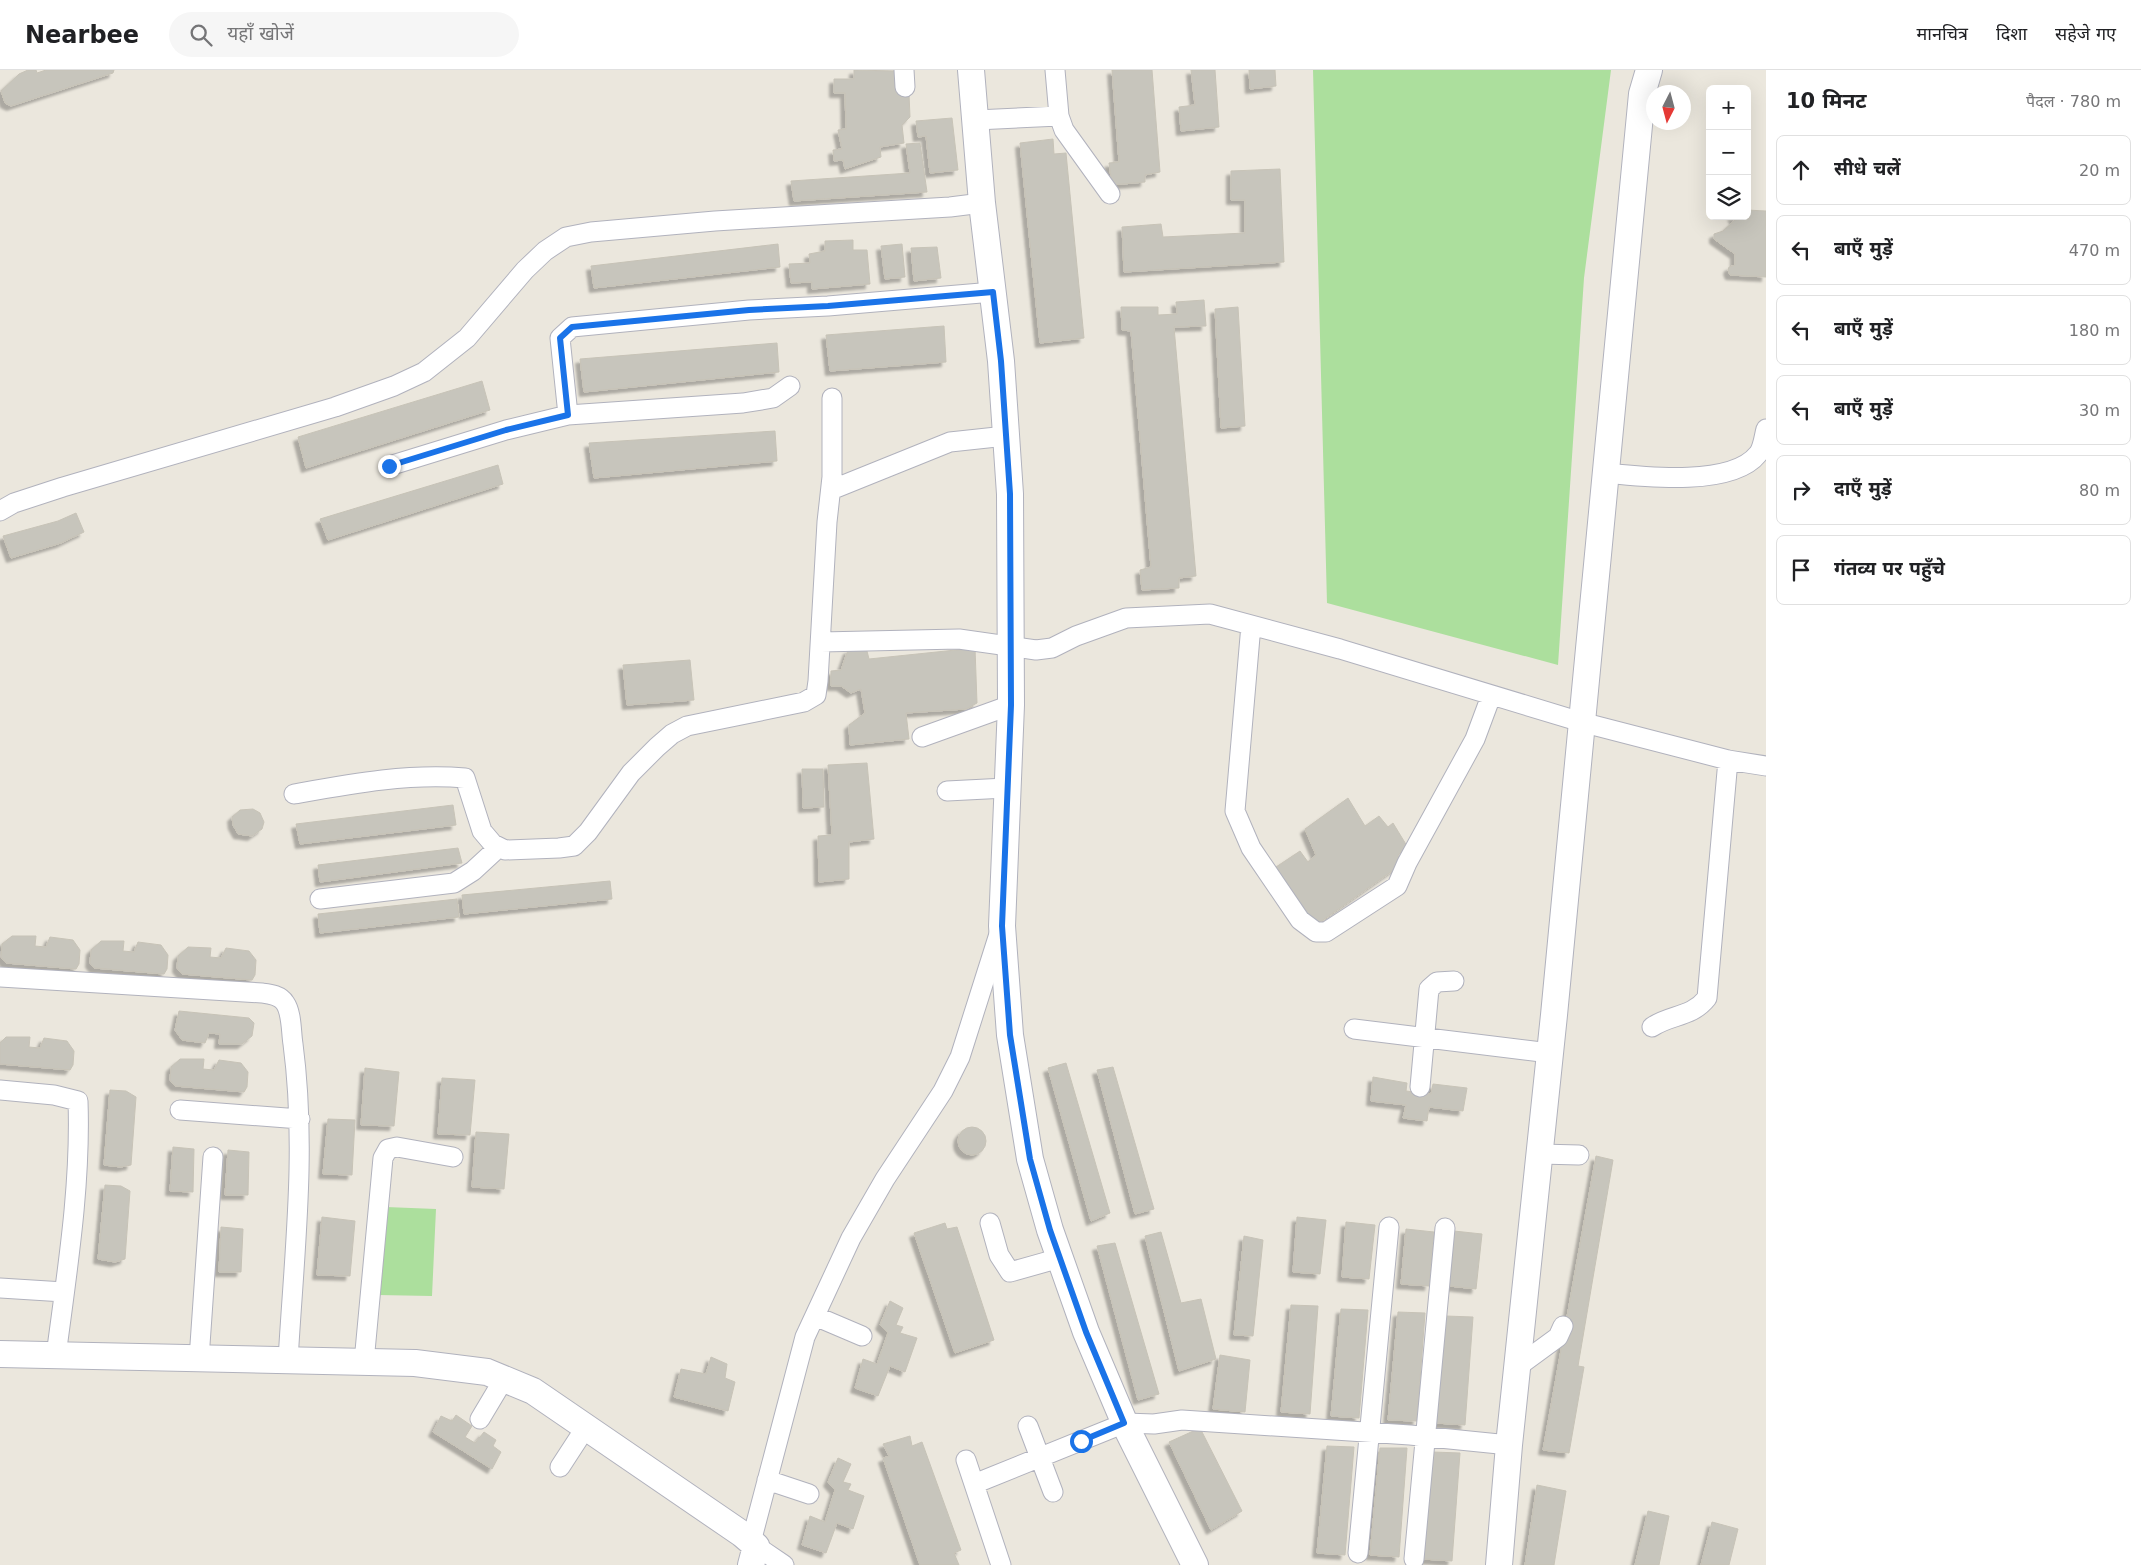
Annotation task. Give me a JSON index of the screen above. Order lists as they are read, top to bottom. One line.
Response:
{"north":"bottom","page":{"header":"Nearbee","search":"यहाँ खोजें","nav":["मानचित्र","दिशा","सहेजे गए"],"heading":["10 मिनट","पैदल · 780 m"],"map_buttons":["+","−"],"list":[["सीधे चलें","20 m"],["बाएँ मुड़ें","470 m"],["बाएँ मुड़ें","180 m"],["बाएँ मुड़ें","30 m"],["दाएँ मुड़ें","80 m"],"गंतव्य पर पहुँचे"]}}
